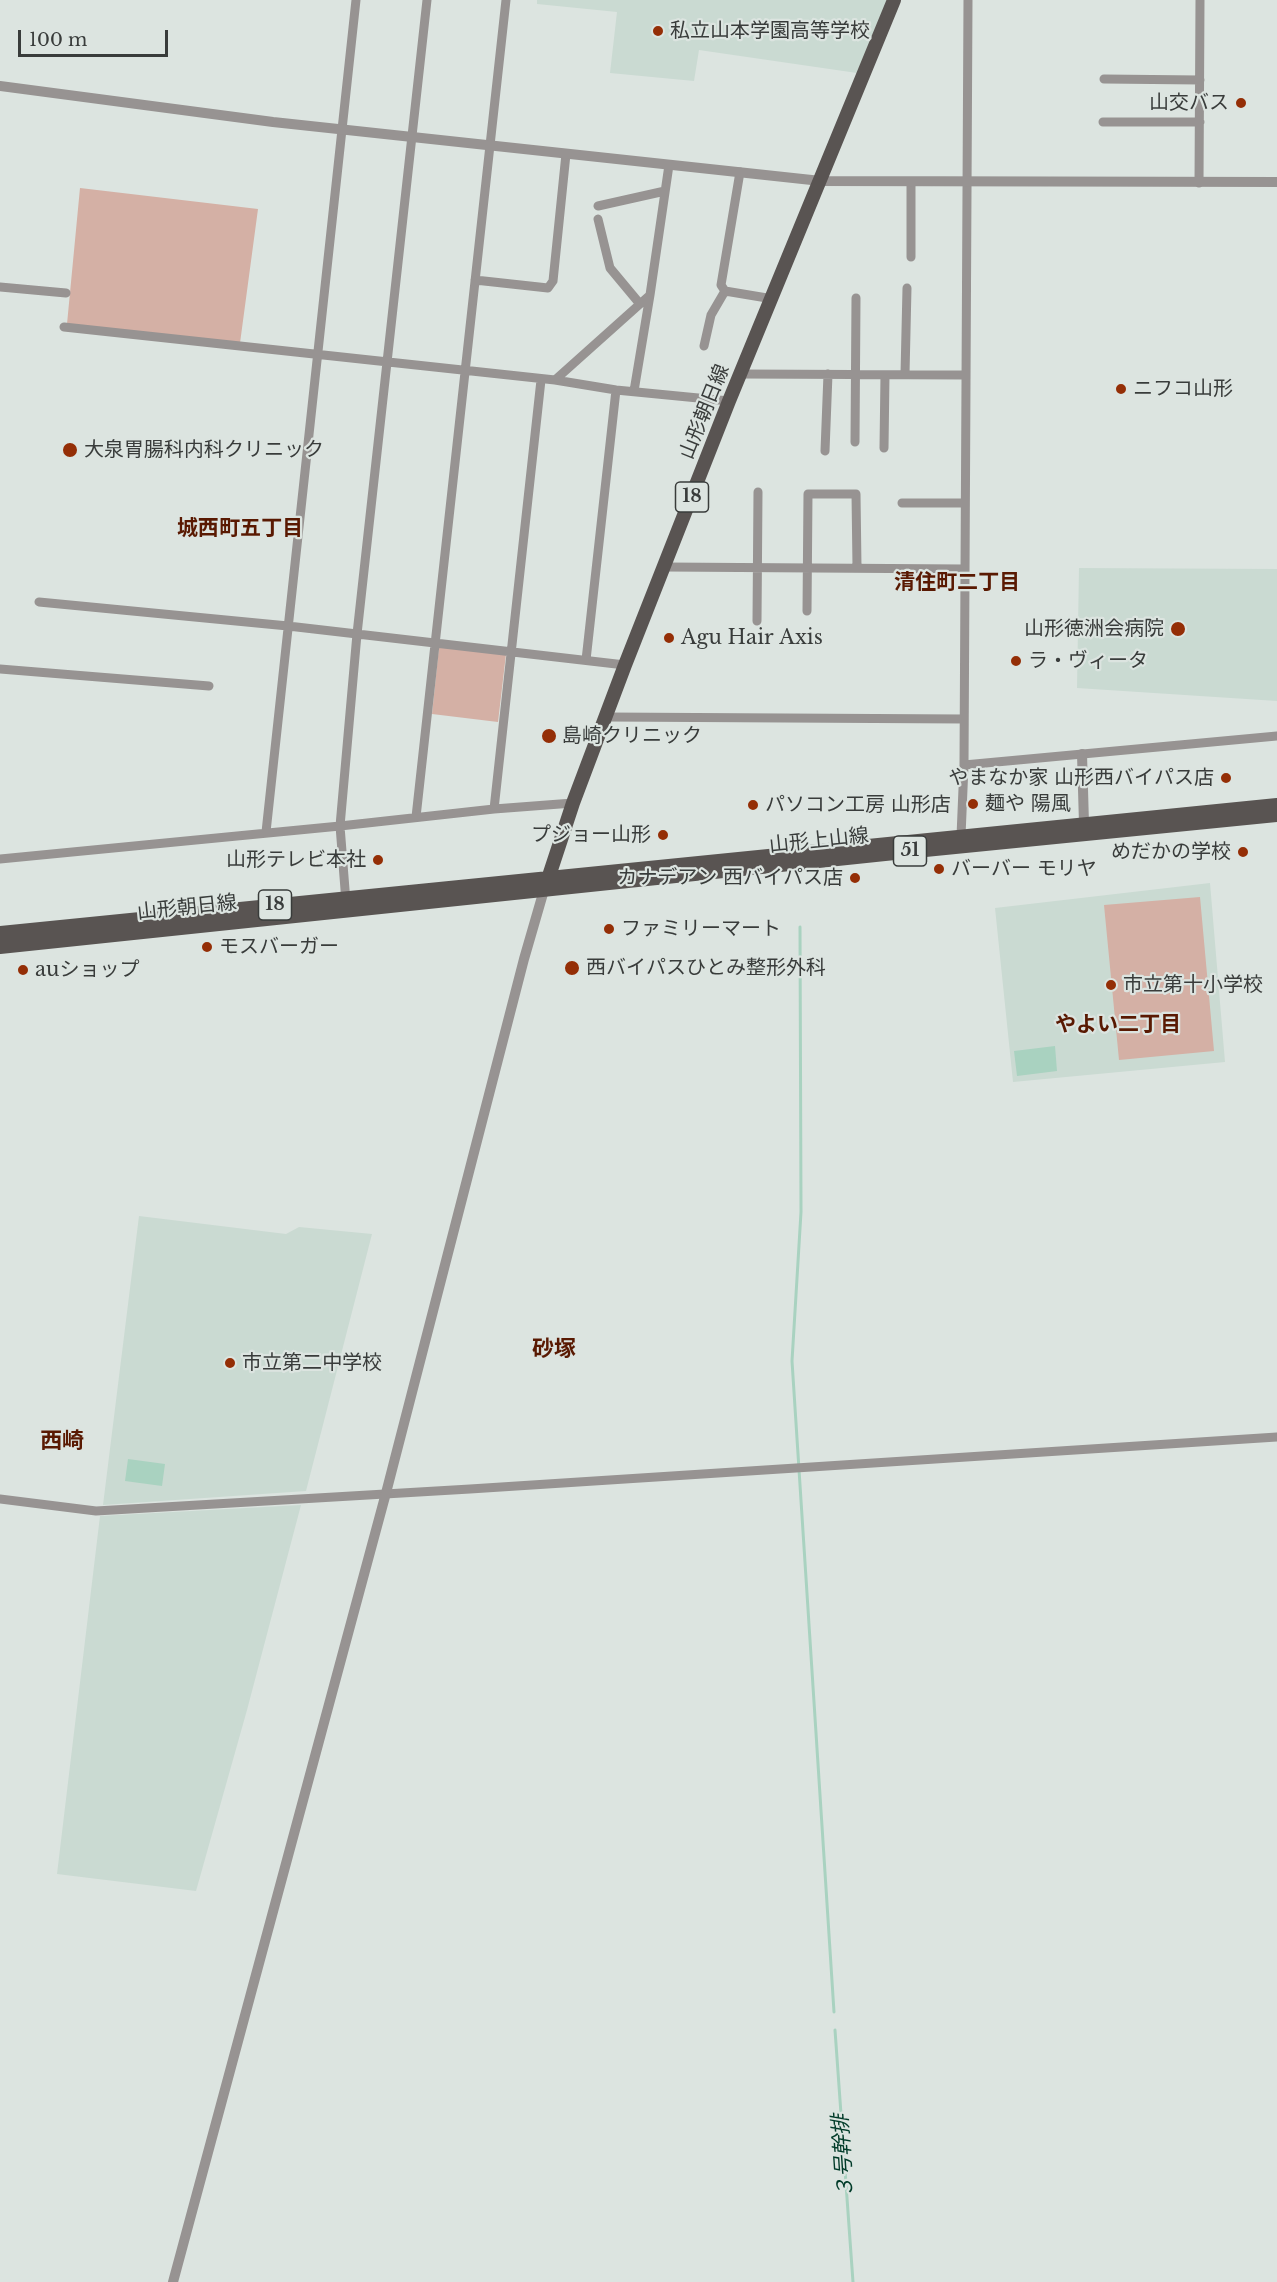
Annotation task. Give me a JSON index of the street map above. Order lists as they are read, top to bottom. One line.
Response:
{"streets":{"main road":["山形朝日線","18","山形上山線","51"]},"crossings":[["山形朝日線","山形上山線"]],"districts":["城西町五丁目","清住町二丁目","やよい二丁目","砂塚","西崎"],"water":["３号幹排"],"places":["私立山本学園高等学校","山交バス","ニフコ山形","大泉胃腸科内科クリニック","山形徳洲会病院","Agu Hair Axis","ラ・ヴィータ","島崎クリニック","やまなか家 山形西バイパス店","麺や 陽風","パソコン工房 山形店","プジョー山形","めだかの学校","山形テレビ本社","バーバー モリヤ","カナデアン 西バイパス店","ファミリーマート","モスバーガー","西バイパスひとみ整形外科","auショップ","市立第十小学校","市立第二中学校"],"scale_bar":"100 m"}
